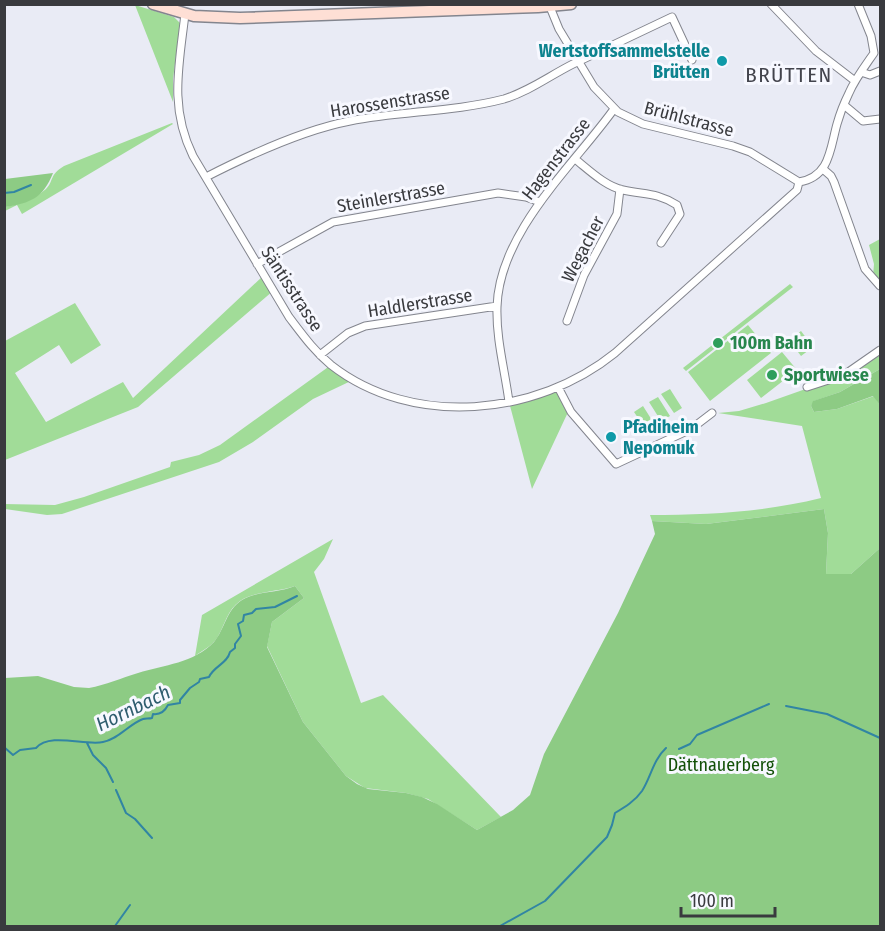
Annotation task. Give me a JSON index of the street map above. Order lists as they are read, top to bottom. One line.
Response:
{"streets":{"street":["Harossenstrasse","Brühlstrasse","Hagenstrasse","Steinlerstrasse","Wegacher","Säntisstrasse","Haldlerstrasse"]},"crossings":[["Harossenstrasse","Brühlstrasse"],["Harossenstrasse","Säntisstrasse"],["Brühlstrasse","Hagenstrasse"],["Brühlstrasse","Säntisstrasse"],["Hagenstrasse","Steinlerstrasse"],["Hagenstrasse","Säntisstrasse"],["Hagenstrasse","Haldlerstrasse"],["Steinlerstrasse","Säntisstrasse"],["Säntisstrasse","Haldlerstrasse"]],"districts":["BRÜTTEN"],"water":["Hornbach"],"parks":["Dättnauerberg"],"places":["Wertstoffsammelstelle Brütten","100m Bahn","Sportwiese","Pfadiheim Nepomuk"],"scale_bar":"100 m"}
